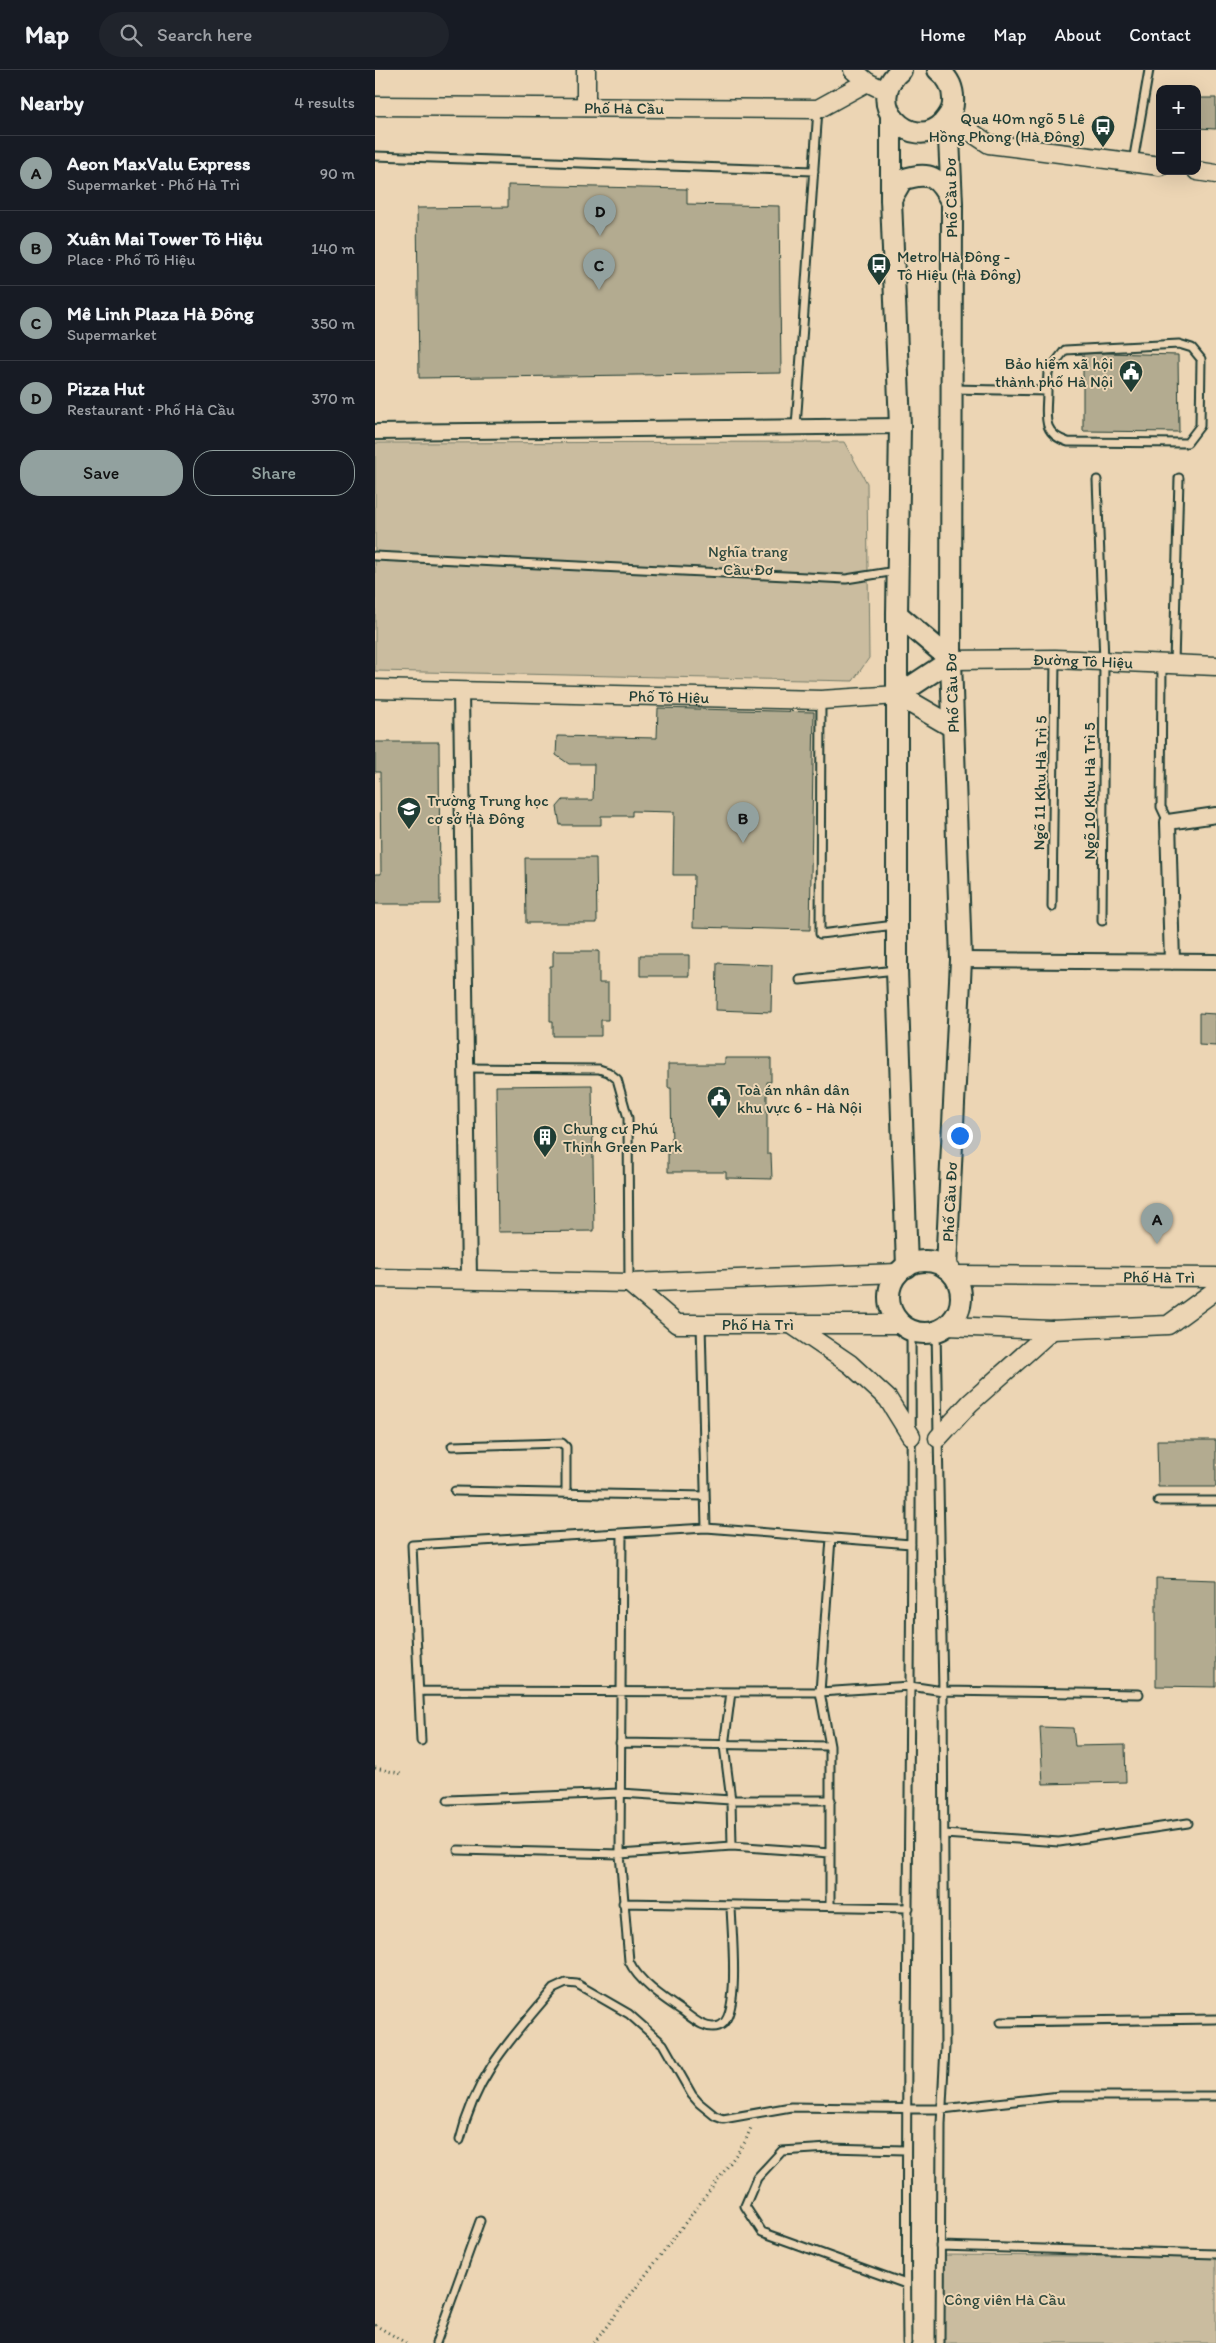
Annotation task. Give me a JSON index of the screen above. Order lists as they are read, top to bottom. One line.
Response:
{"streets":{"main road":["Phố Cầu Đơ","Phố Tô Hiệu"],"street":["Phố Hà Cầu","Đường Tô Hiệu","Phố Hà Trì"],"lane":["Ngõ 11 Khu Hà Trì 5","Ngõ 10 Khu Hà Trì 5"]},"crossings":[["Phố Cầu Đơ","Đường Tô Hiệu"],["Phố Cầu Đơ","Phố Tô Hiệu"],["Phố Cầu Đơ","Phố Hà Trì"],["Đường Tô Hiệu","Phố Tô Hiệu"],["Đường Tô Hiệu","Ngõ 11 Khu Hà Trì 5"],["Đường Tô Hiệu","Ngõ 10 Khu Hà Trì 5"]],"parks":["Nghĩa trang Cầu Đơ","Công viên Hà Cầu"],"places":{"bus stop":["Qua 40m ngõ 5 Lê Hồng Phong (Hà Đông)","Metro Hà Đông - Tô Hiệu (Hà Đông)"],"public building":["Bảo hiểm xã hội thành phố Hà Nội","Toà án nhân dân khu vực 6 - Hà Nội"],"school or university":["Trường Trung học cơ sở Hà Đông"],"building":["Chung cư Phú Thịnh Green Park"]},"page":{"header":"Map","search":"Search here","nav":["Home","Map","About","Contact"],"heading":["Nearby","4 results"],"map_buttons":["+","−"],"list":[{"mark":"A","name":"Aeon MaxValu Express","note":"Supermarket · Phố Hà Trì","value":"90 m"},{"mark":"B","name":"Xuân Mai Tower Tô Hiệu","note":"Place · Phố Tô Hiệu","value":"140 m"},{"mark":"C","name":"Mê Linh Plaza Hà Đông","note":"Supermarket","value":"350 m"},{"mark":"D","name":"Pizza Hut","note":"Restaurant · Phố Hà Cầu","value":"370 m"}],"pins":["D","C","B","A"],"buttons":["Save","Share"]}}
